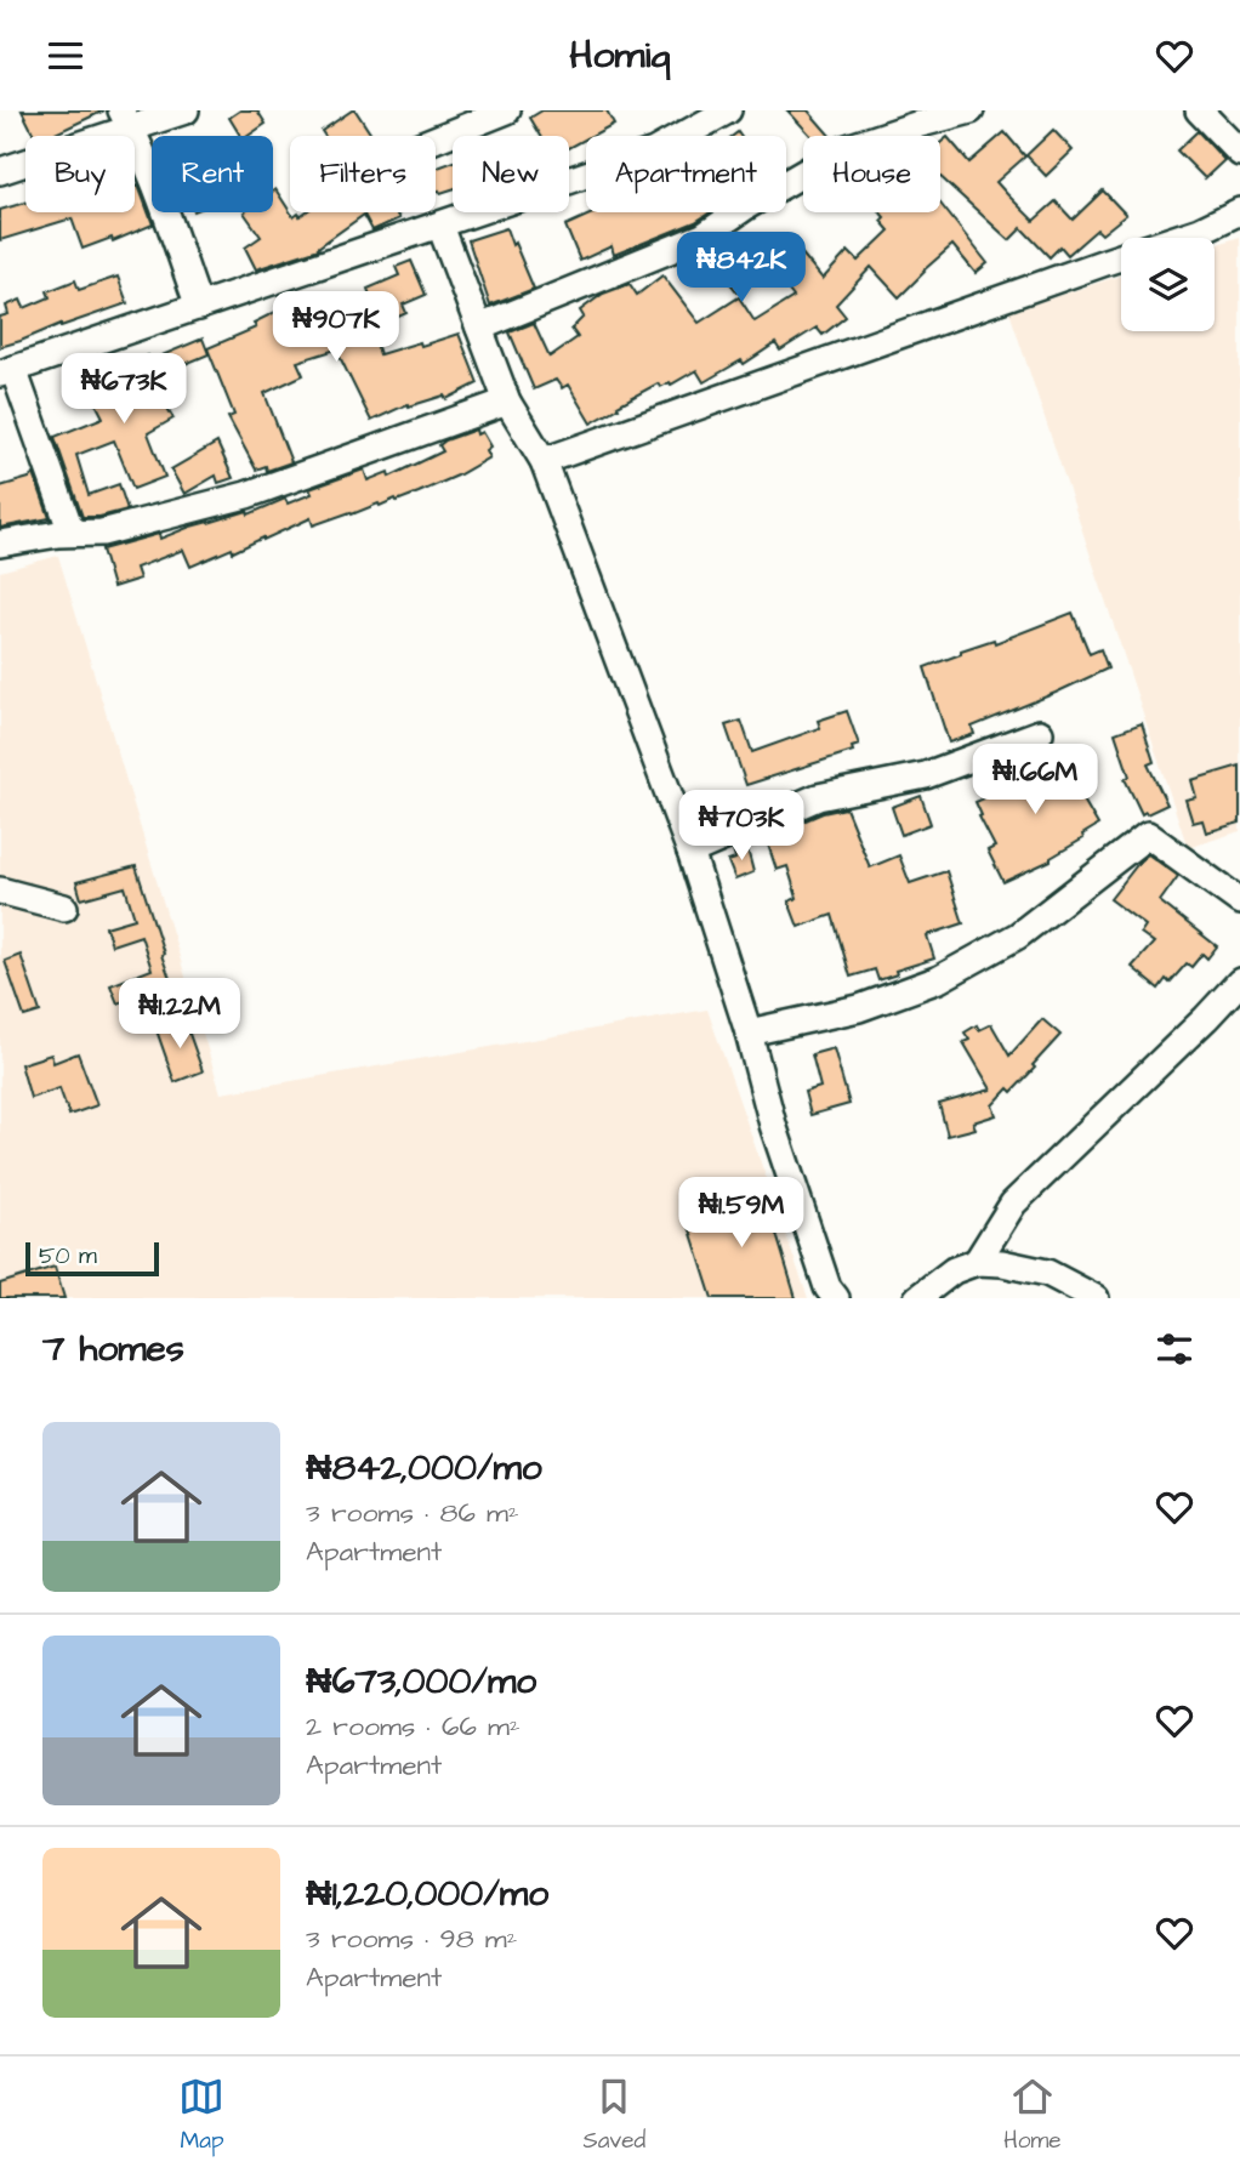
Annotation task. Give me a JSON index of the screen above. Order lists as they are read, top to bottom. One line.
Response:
{"scale_bar":"50 m","page":{"header":"Homiq","chip":["Buy","Rent","Filters","New","Apartment","House"],"price":["₦842K","₦907K","₦673K","₦1.66M","₦703K","₦1.22M","₦1.59M"],"scale":"50 m","heading":"7 homes","list":[{"name":"₦842,000/mo","note":"3 rooms · 86 m² · Apartment"},{"name":"₦673,000/mo","note":"2 rooms · 66 m² · Apartment"},{"name":"₦1,220,000/mo","note":"3 rooms · 98 m² · Apartment"}],"tabs":["Map","Saved","Home"]}}
